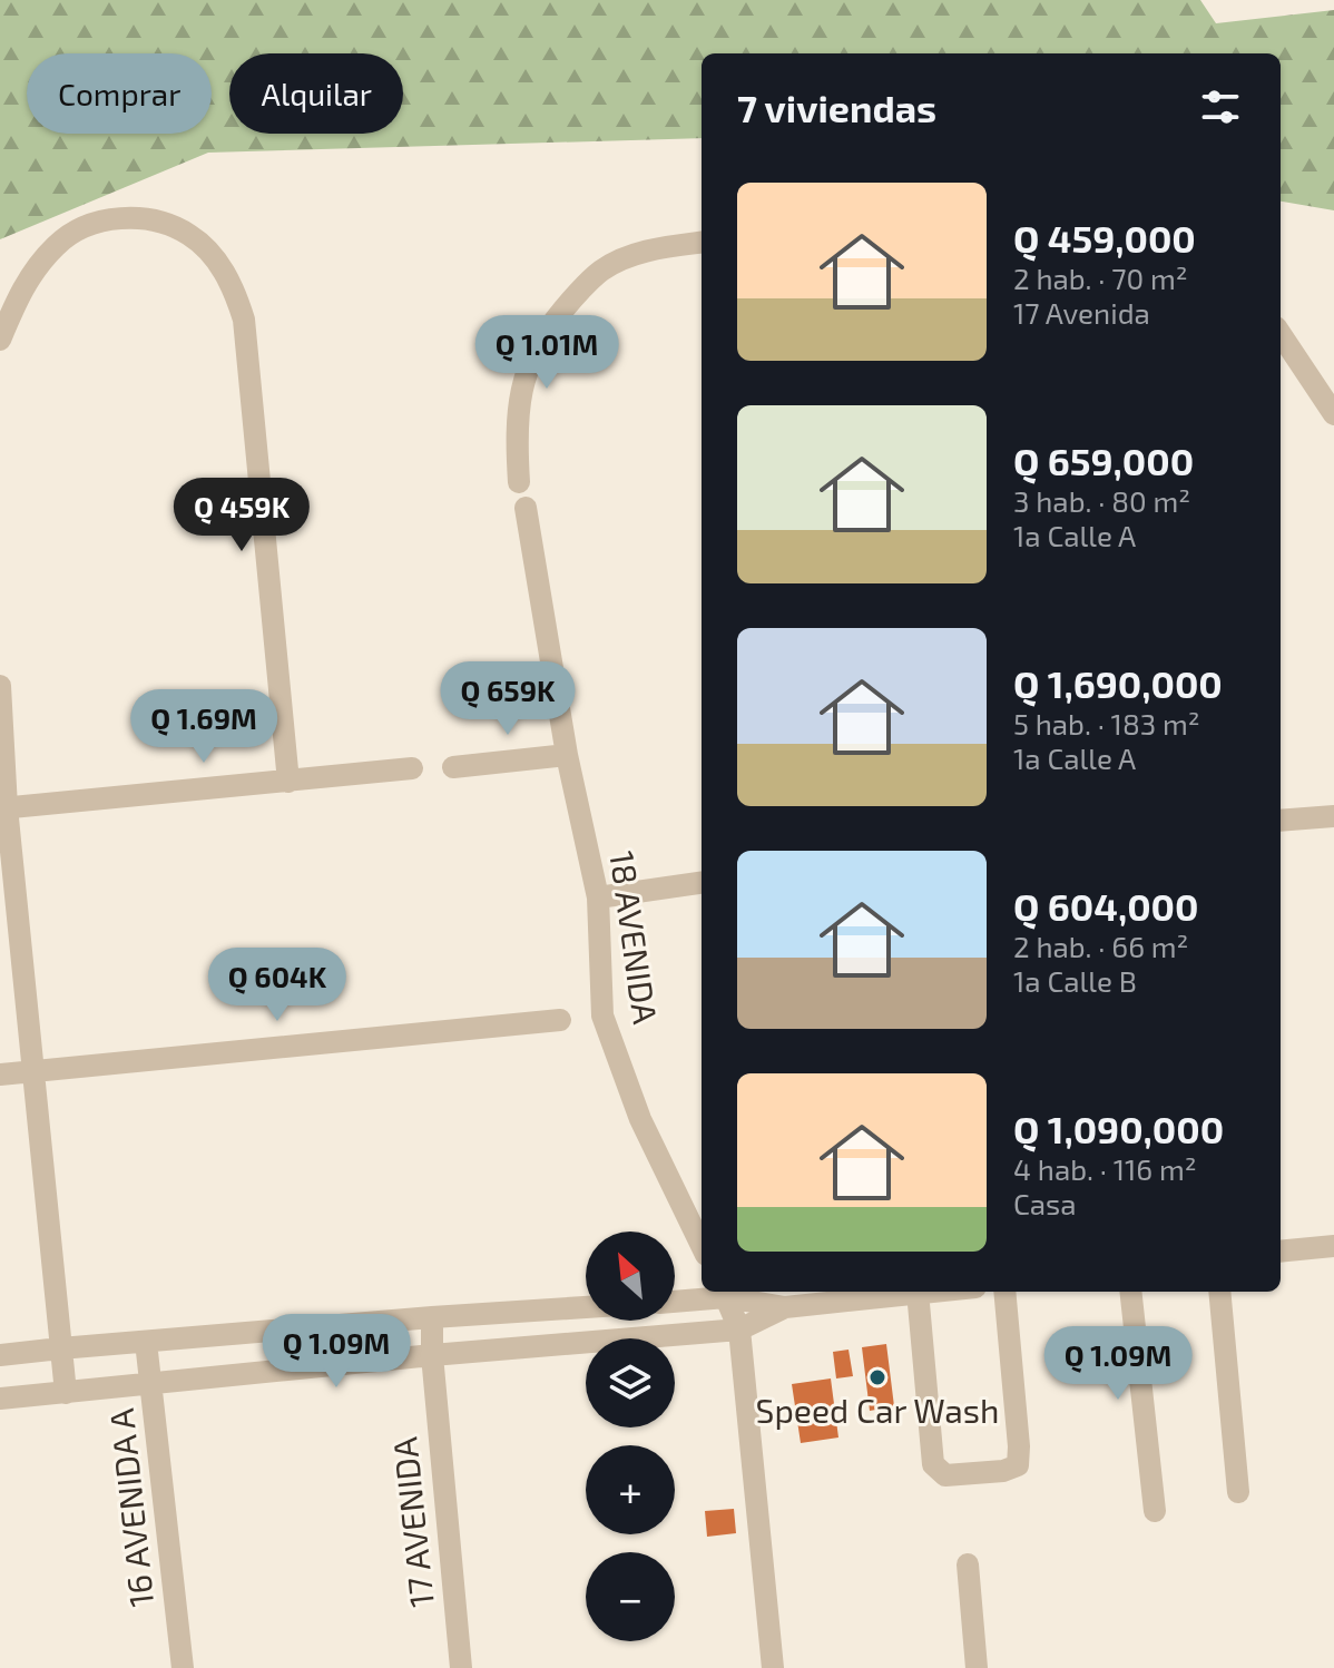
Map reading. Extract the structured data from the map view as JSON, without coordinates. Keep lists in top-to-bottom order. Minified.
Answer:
{"streets":{"street":["18 AVENIDA","16 AVENIDA A","17 AVENIDA"]},"places":["Speed Car Wash"],"north":"top left","page":{"chip":["Comprar","Alquilar"],"heading":"7 viviendas","list":[{"name":"Q 459,000","note":"2 hab. · 70 m² · 17 Avenida"},{"name":"Q 659,000","note":"3 hab. · 80 m² · 1a Calle A"},{"name":"Q 1,690,000","note":"5 hab. · 183 m² · 1a Calle A"},{"name":"Q 604,000","note":"2 hab. · 66 m² · 1a Calle B"},{"name":"Q 1,090,000","note":"4 hab. · 116 m² · Casa"}],"price":["Q 1.01M","Q 459K","Q 659K","Q 1.69M","Q 604K","Q 1.09M","Q 1.09M"],"map_buttons":["+","−"]}}
